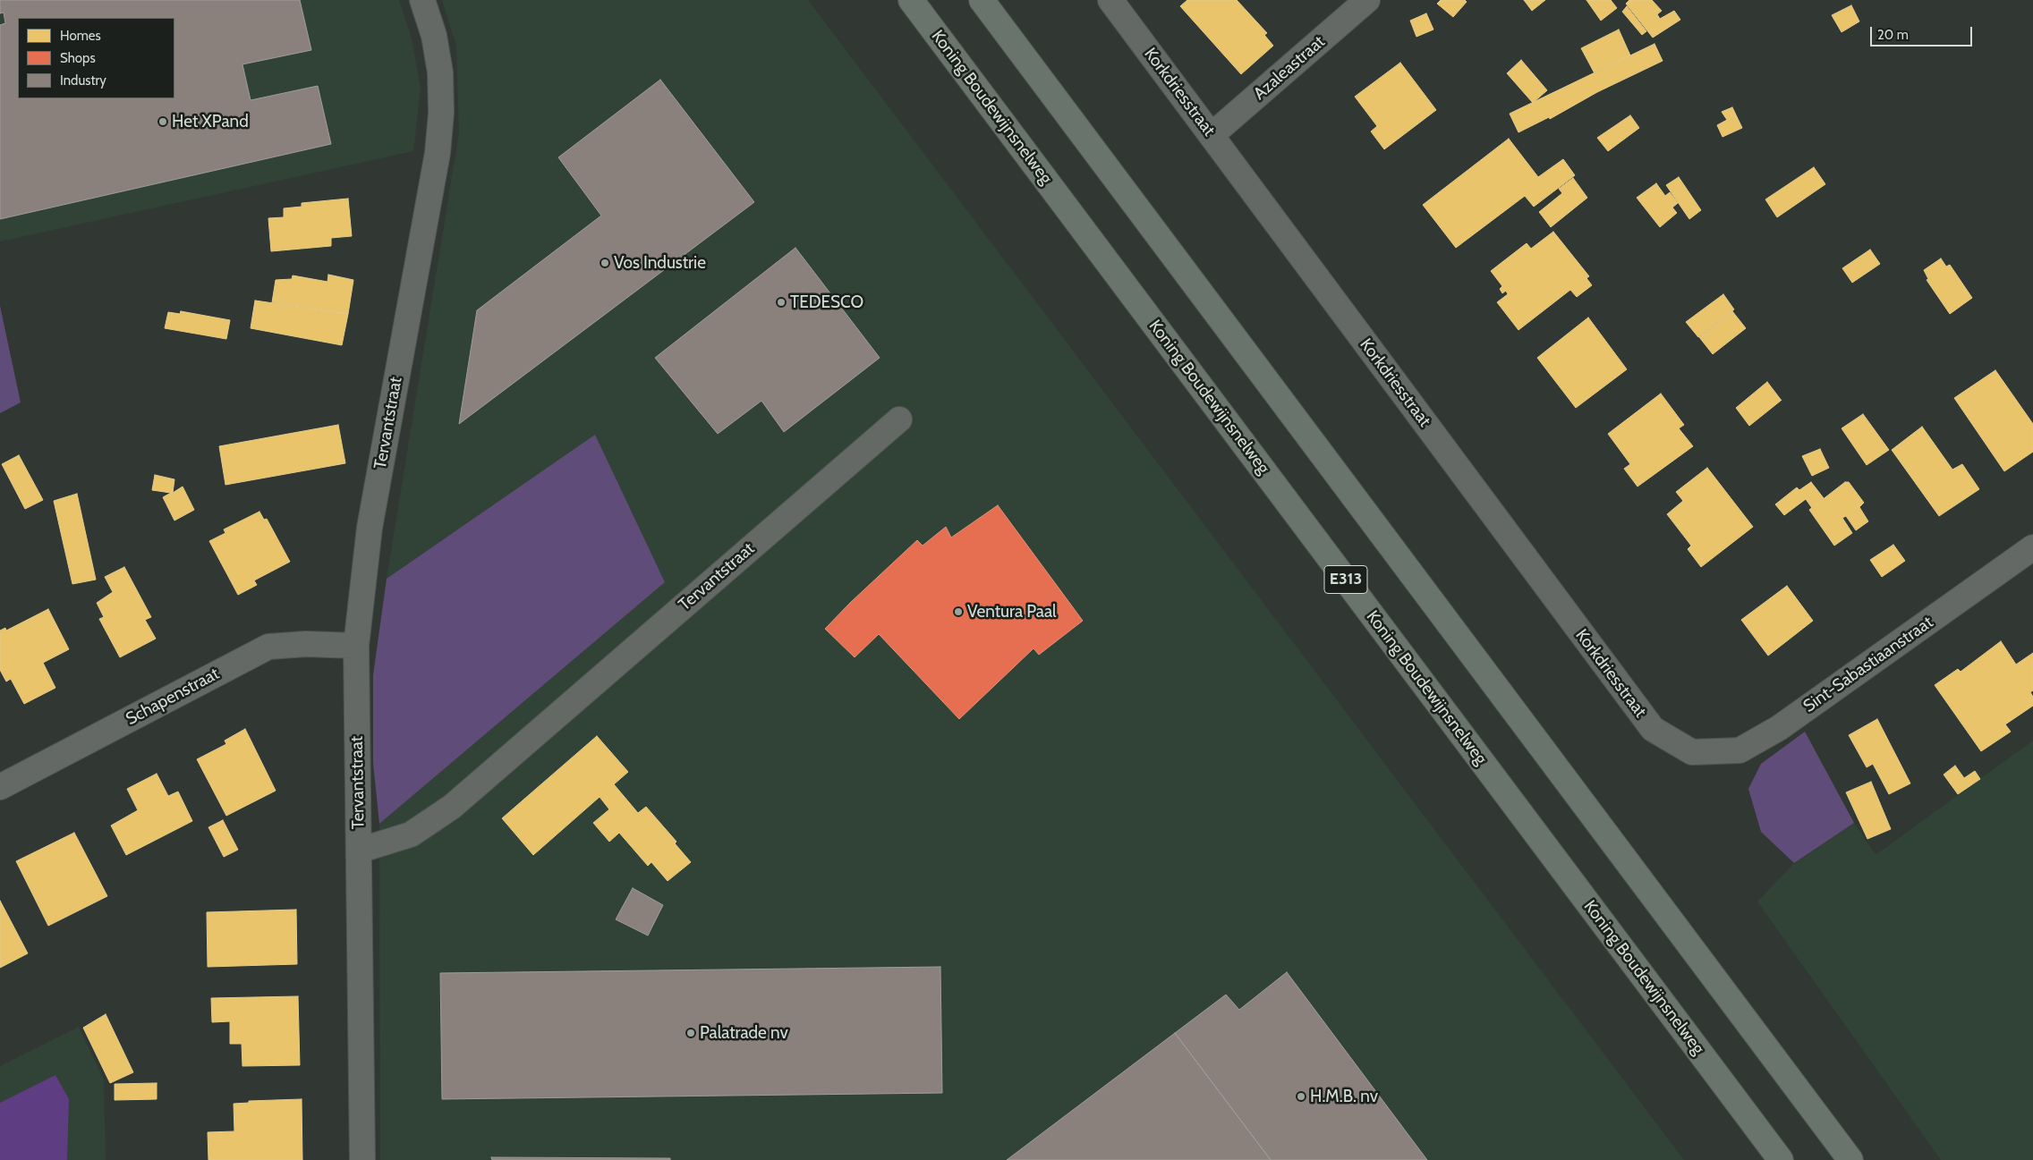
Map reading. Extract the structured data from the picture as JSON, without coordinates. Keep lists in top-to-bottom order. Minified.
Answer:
{"streets":{"highway":["Koning Boudewijnsnelweg","E313"],"street":["Azaleastraat","Korkdriesstraat","Tervantstraat","Sint-Sabastiaanstraat","Schapenstraat"]},"crossings":[["Azaleastraat","Korkdriesstraat"],["Korkdriesstraat","Sint-Sabastiaanstraat"],["Tervantstraat","Schapenstraat"]],"places":["Het XPand","Vos Industrie","TEDESCO","Ventura Paal","Palatrade nv","H.M.B. nv"],"legend":["Homes","Shops","Industry"],"scale_bar":"20 m"}
